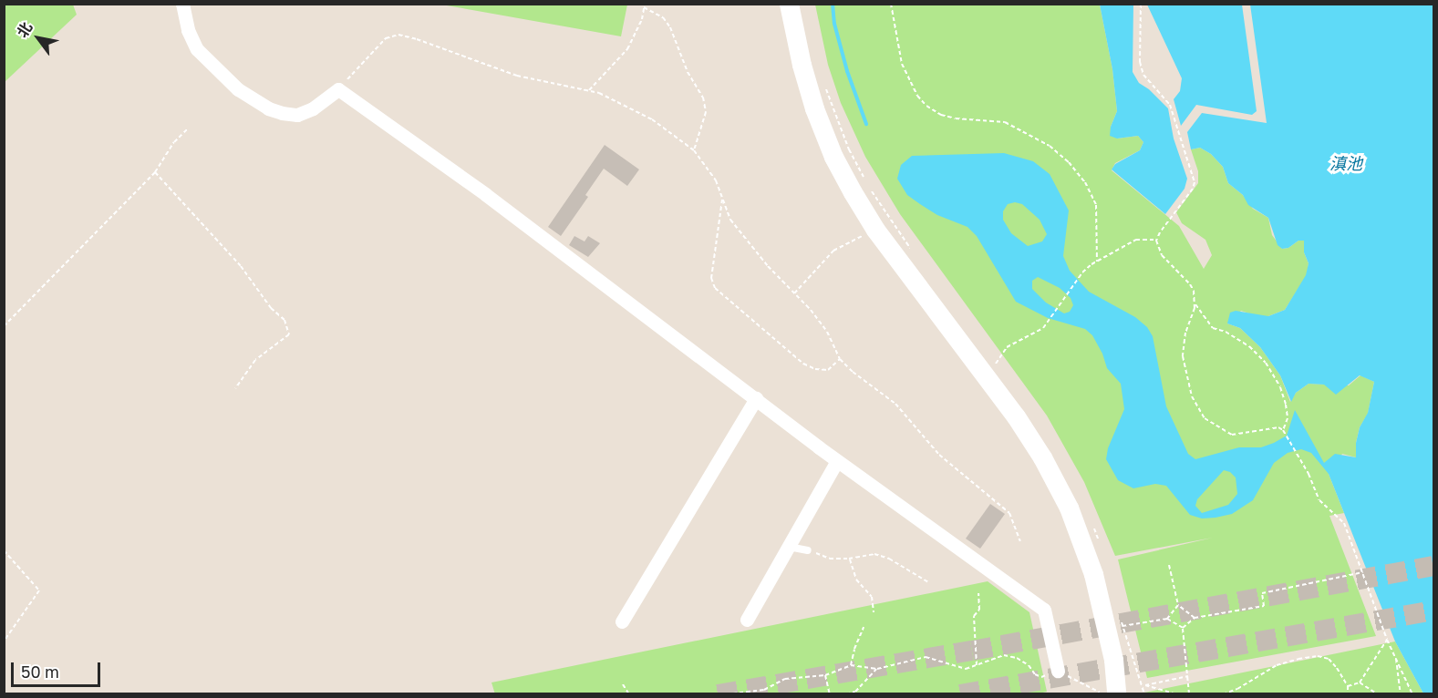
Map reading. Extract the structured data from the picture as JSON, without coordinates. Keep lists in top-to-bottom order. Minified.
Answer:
{"water":["滇池"],"scale_bar":"50 m","north":"top left"}
